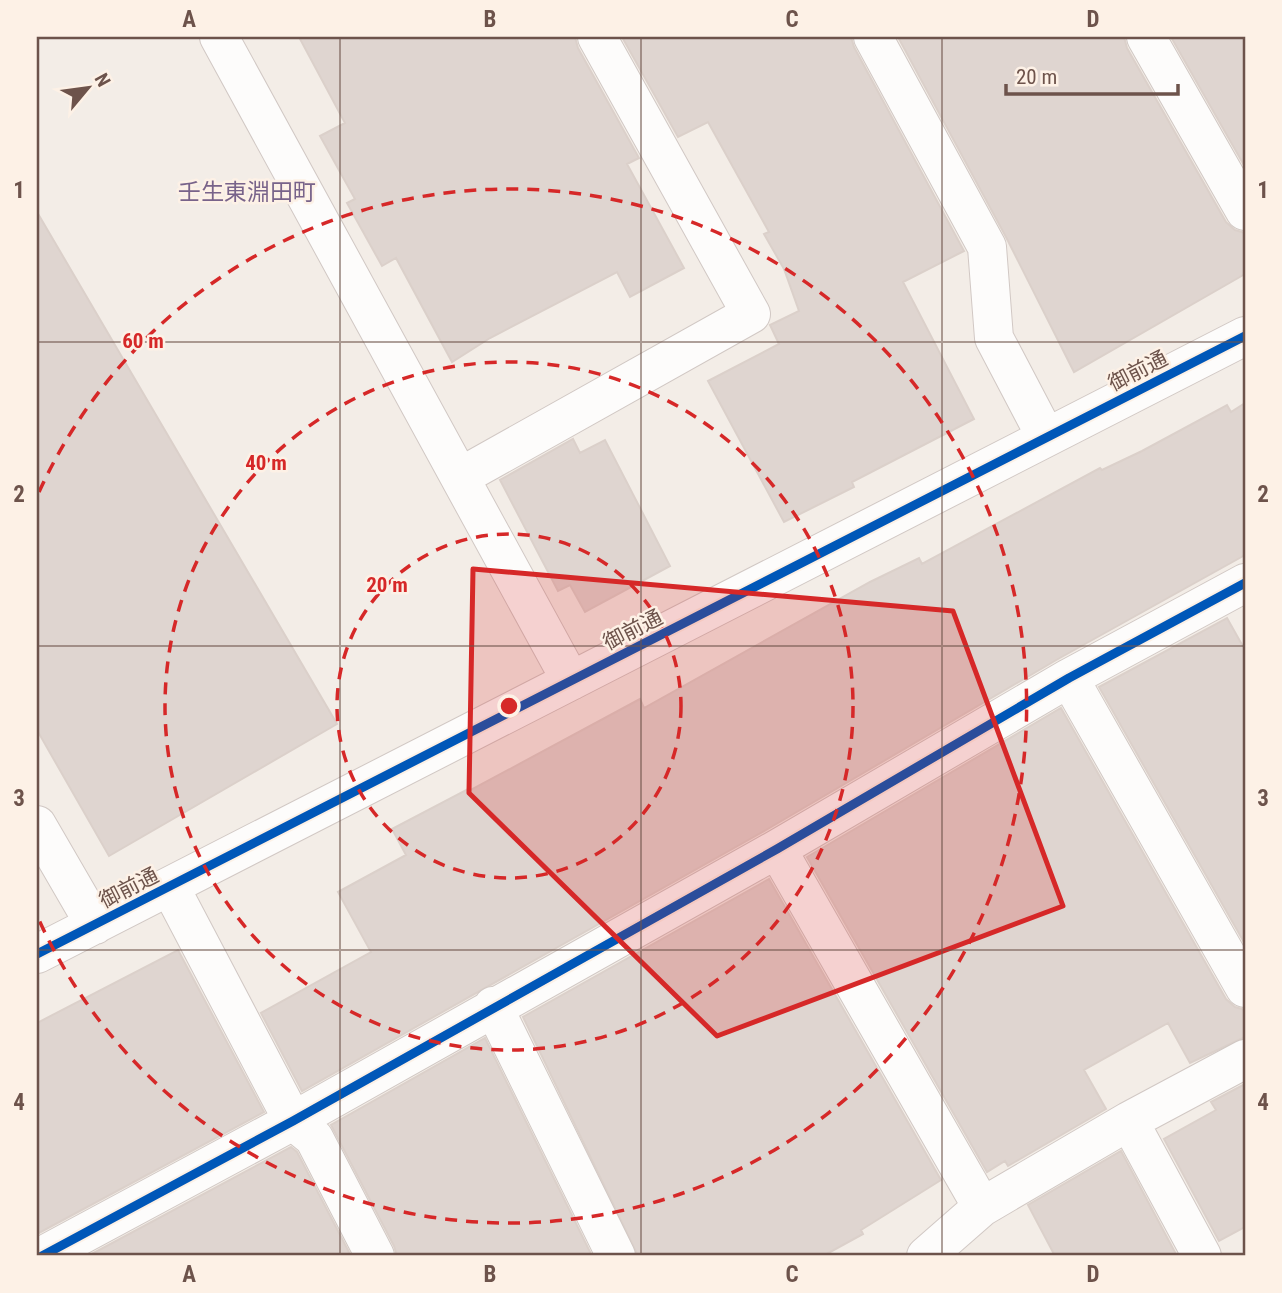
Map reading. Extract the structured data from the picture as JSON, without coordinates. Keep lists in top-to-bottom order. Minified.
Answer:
{"streets":{"street":["御前通"]},"districts":["壬生東淵田町"],"scale_bar":"20 m","north":"top right","grid":{"columns":["A","B","C","D"],"rows":["1","2","3","4"]},"rings":["60 m","40 m","20 m"]}
